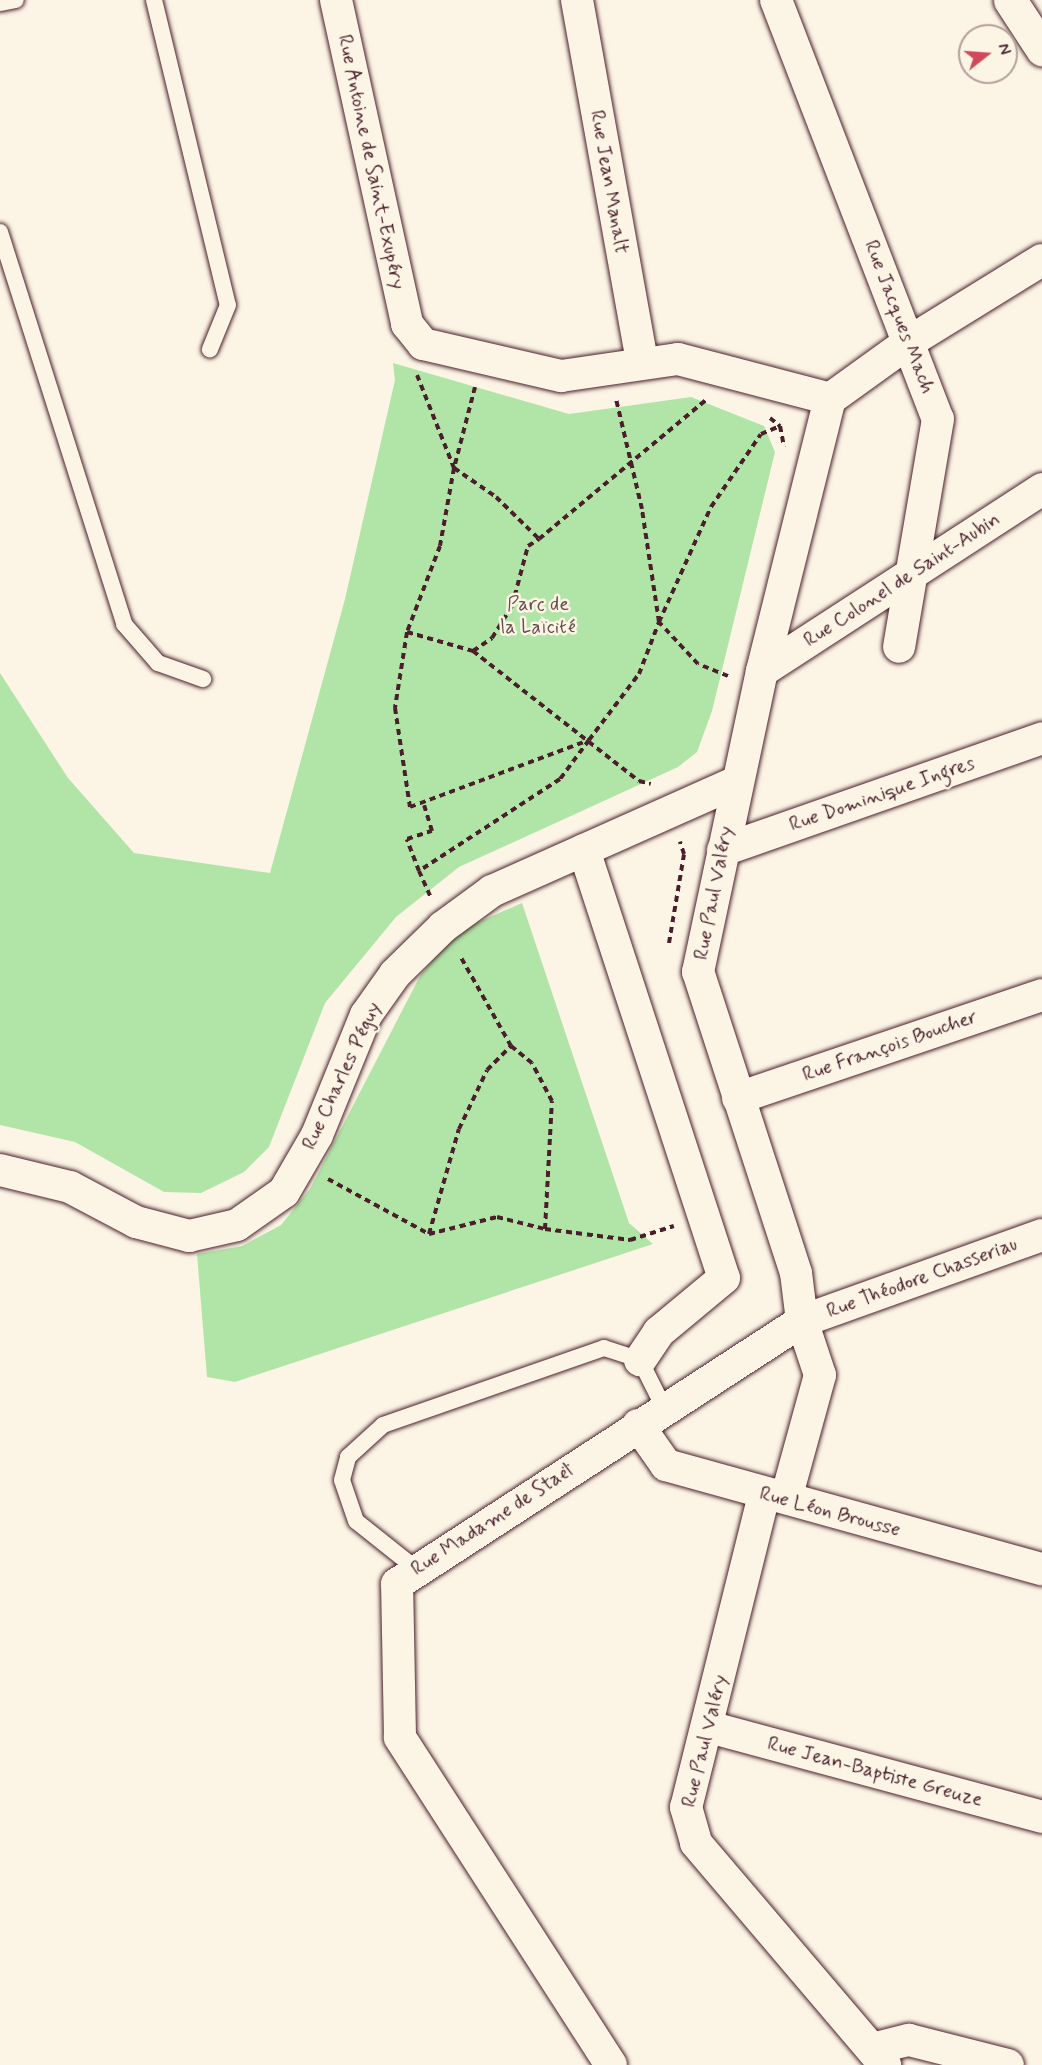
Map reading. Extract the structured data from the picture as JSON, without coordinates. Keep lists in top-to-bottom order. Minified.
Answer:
{"streets":{"street":["Rue Antoine de Saint-Exupéry","Rue Jean Manalt","Rue Jacques Mach","Rue Colonel de Saint-Aubin","Rue Dominique Ingres","Rue Paul Valéry","Rue François Boucher","Rue Charles Péguy","Rue Théodore Chasseriau","Rue Léon Brousse","Rue Madame de Staël","Rue Jean-Baptiste Greuze"]},"crossings":[["Rue Jacques Mach","Rue Colonel de Saint-Aubin"],["Rue Colonel de Saint-Aubin","Rue Paul Valéry"],["Rue Dominique Ingres","Rue Paul Valéry"],["Rue Paul Valéry","Rue François Boucher"],["Rue Paul Valéry","Rue Charles Péguy"],["Rue Paul Valéry","Rue Théodore Chasseriau"],["Rue Paul Valéry","Rue Léon Brousse"],["Rue Paul Valéry","Rue Madame de Staël"],["Rue Paul Valéry","Rue Jean-Baptiste Greuze"],["Rue Théodore Chasseriau","Rue Madame de Staël"],["Rue Léon Brousse","Rue Madame de Staël"]],"parks":["Parc de la Laïcité"],"north":"right"}
